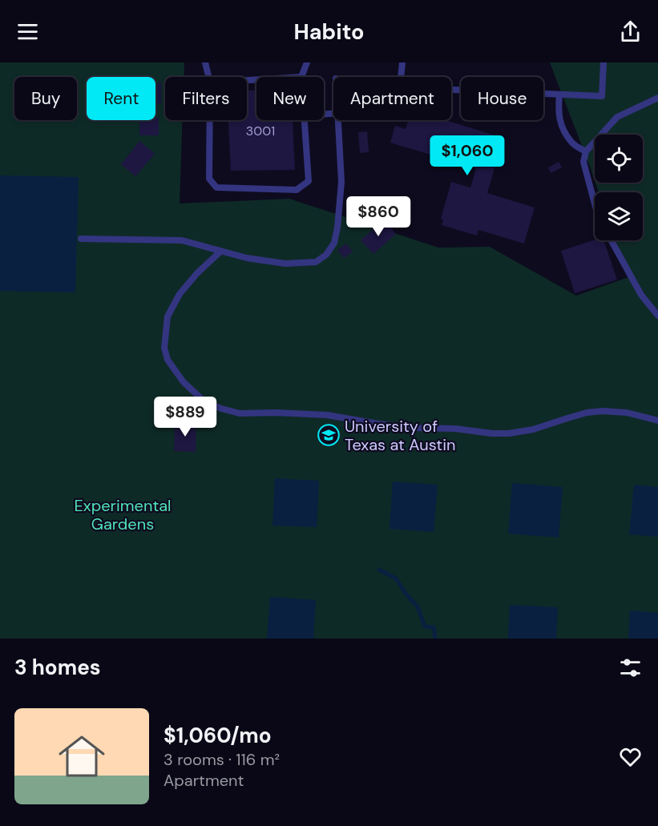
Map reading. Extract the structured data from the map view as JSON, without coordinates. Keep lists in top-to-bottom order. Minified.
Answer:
{"parks":["Experimental Gardens"],"places":{"school or university":["University of Texas at Austin"]},"house_numbers":["3001"],"page":{"header":"Habito","chip":["Buy","Rent","Filters","New","Apartment","House"],"price":["$1,060","$860","$889"],"heading":"3 homes","list":[{"name":"$1,060/mo","note":"3 rooms · 116 m² · Apartment"}]}}
